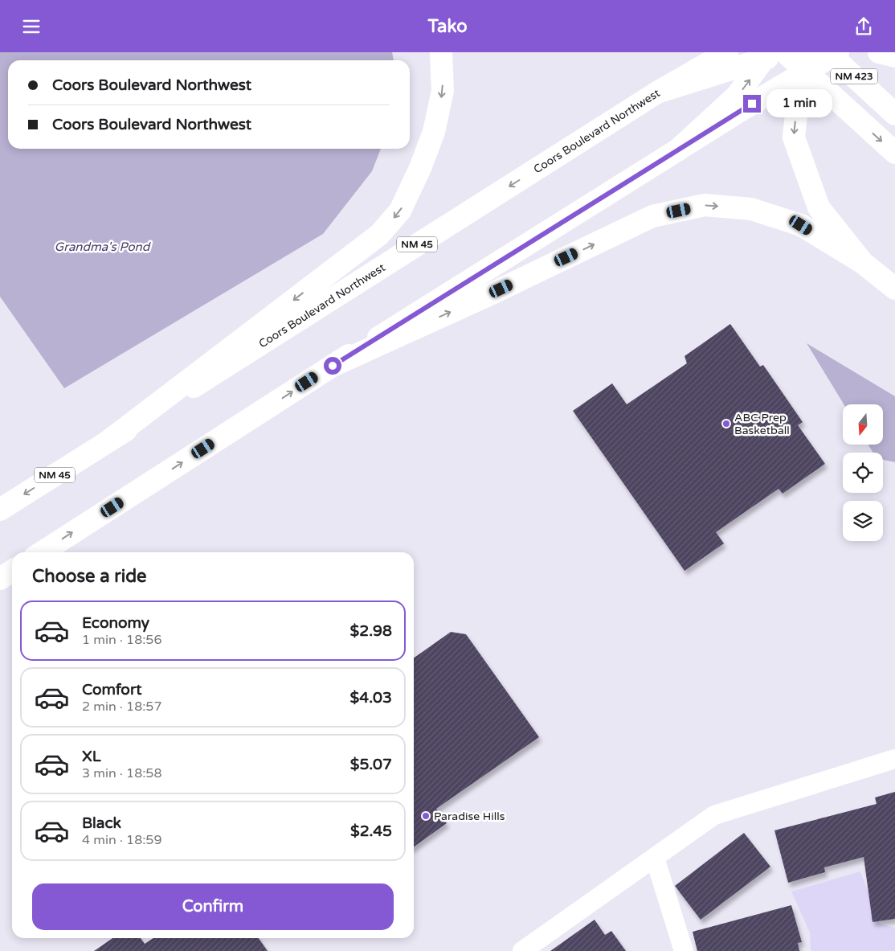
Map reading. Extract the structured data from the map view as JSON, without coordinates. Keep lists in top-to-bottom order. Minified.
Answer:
{"streets":{"main road":["NM 423","Coors Boulevard Northwest","NM 45"]},"water":["Grandma's Pond"],"places":["ABC Prep Basketball","Paradise Hills"],"north":"bottom","page":{"header":"Tako","banner":["Coors Boulevard Northwest","Coors Boulevard Northwest"],"bubble":"1 min","heading":"Choose a ride","list":[{"name":"Economy","note":"1 min · 18:56","value":"$2.98"},{"name":"Comfort","note":"2 min · 18:57","value":"$4.03"},{"name":"XL","note":"3 min · 18:58","value":"$5.07"},{"name":"Black","note":"4 min · 18:59","value":"$2.45"}],"buttons":"Confirm"}}
